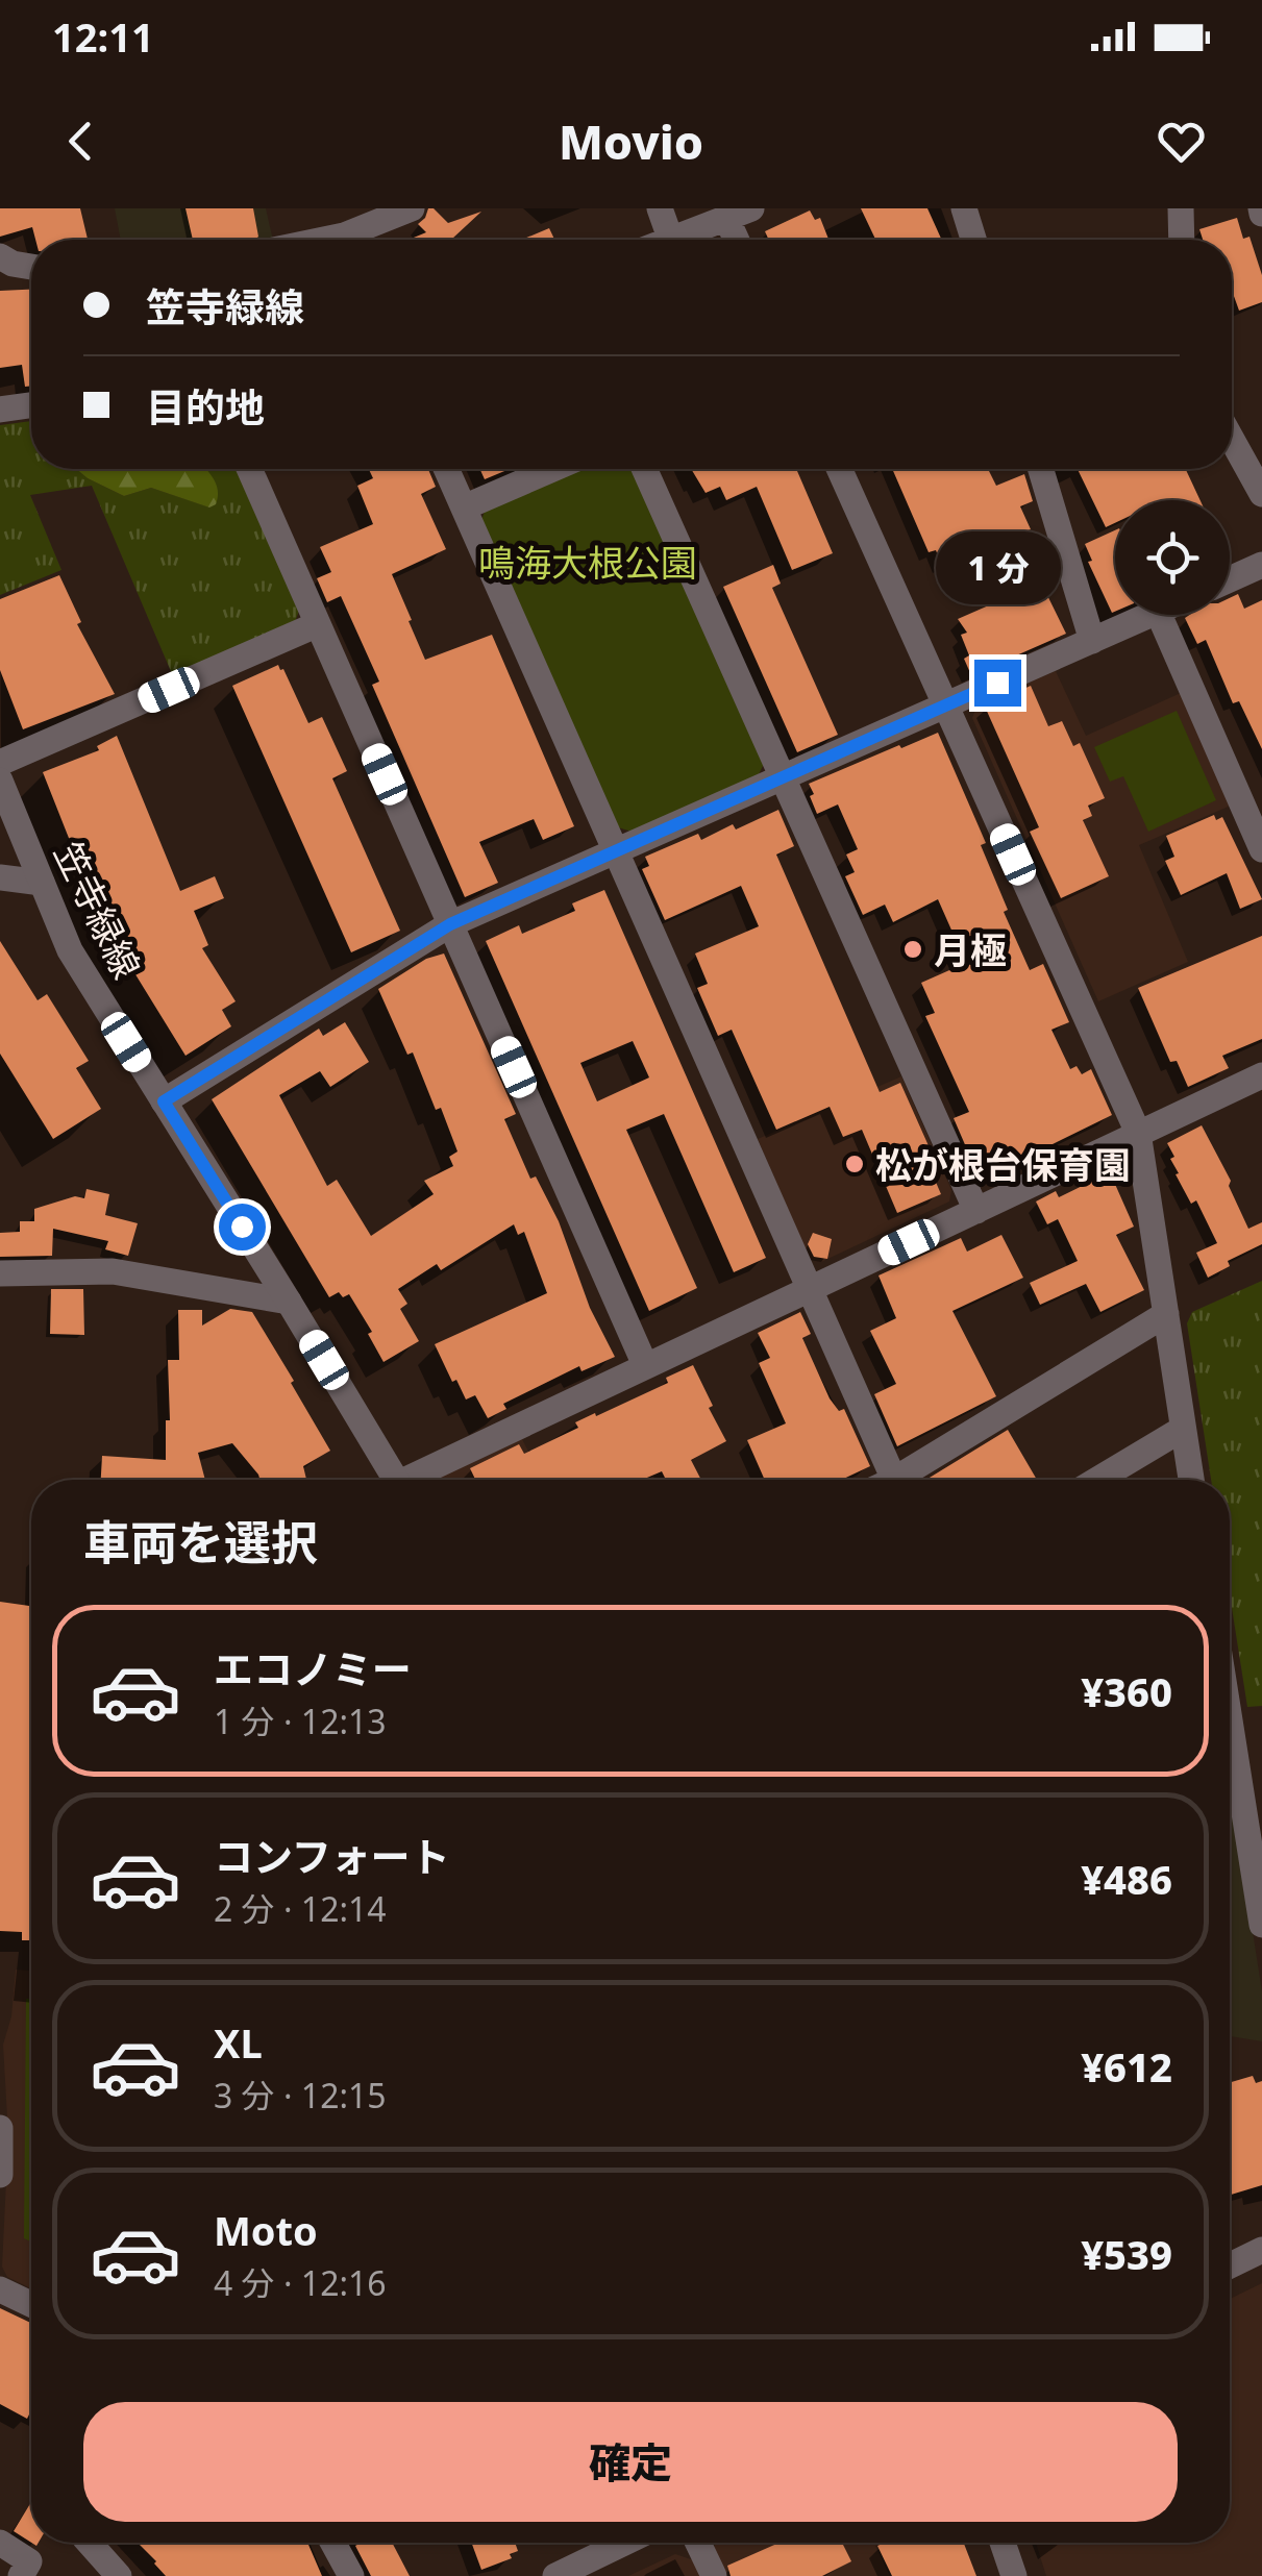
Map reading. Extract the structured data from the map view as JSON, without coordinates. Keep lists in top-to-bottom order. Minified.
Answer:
{"streets":{"street":["笠寺緑線"]},"parks":["鳴海大根公園"],"places":["月極","松が根台保育園"],"page":{"status":"12:11","header":"Movio","banner":["笠寺緑線","目的地"],"bubble":"1 分","heading":"車両を選択","list":[{"name":"エコノミー","note":"1 分 · 12:13","value":"¥360"},{"name":"コンフォート","note":"2 分 · 12:14","value":"¥486"},{"name":"XL","note":"3 分 · 12:15","value":"¥612"},{"name":"Moto","note":"4 分 · 12:16","value":"¥539"}],"buttons":"確定"}}
